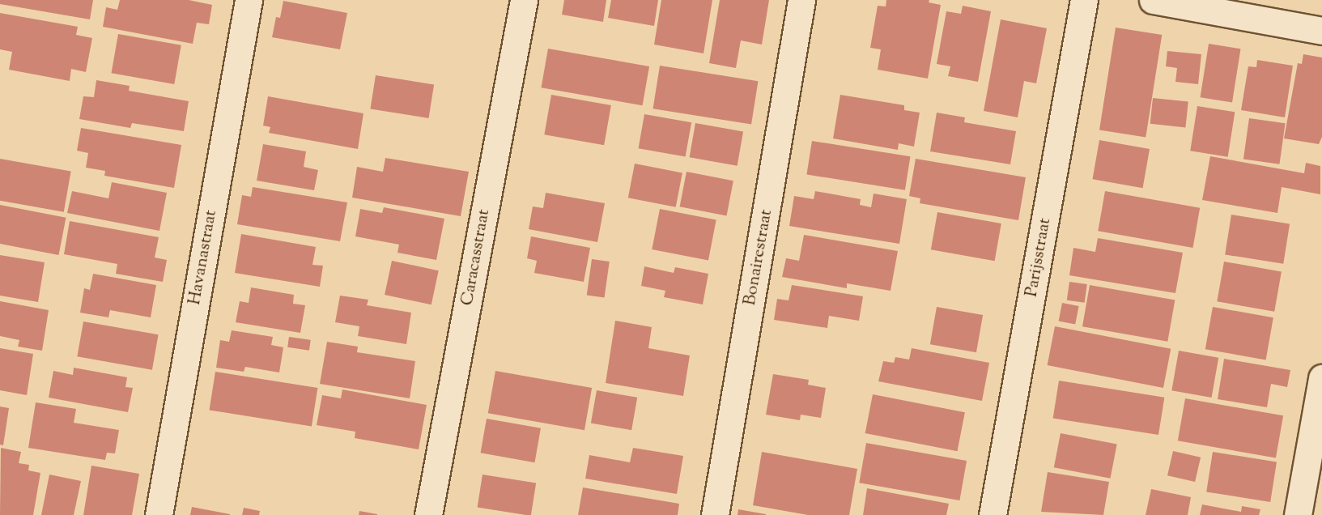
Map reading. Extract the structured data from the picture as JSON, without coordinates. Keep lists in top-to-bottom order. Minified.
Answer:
{"streets":{"street":["Havanastraat","Caracasstraat","Bonairestraat","Parijsstraat"]}}
